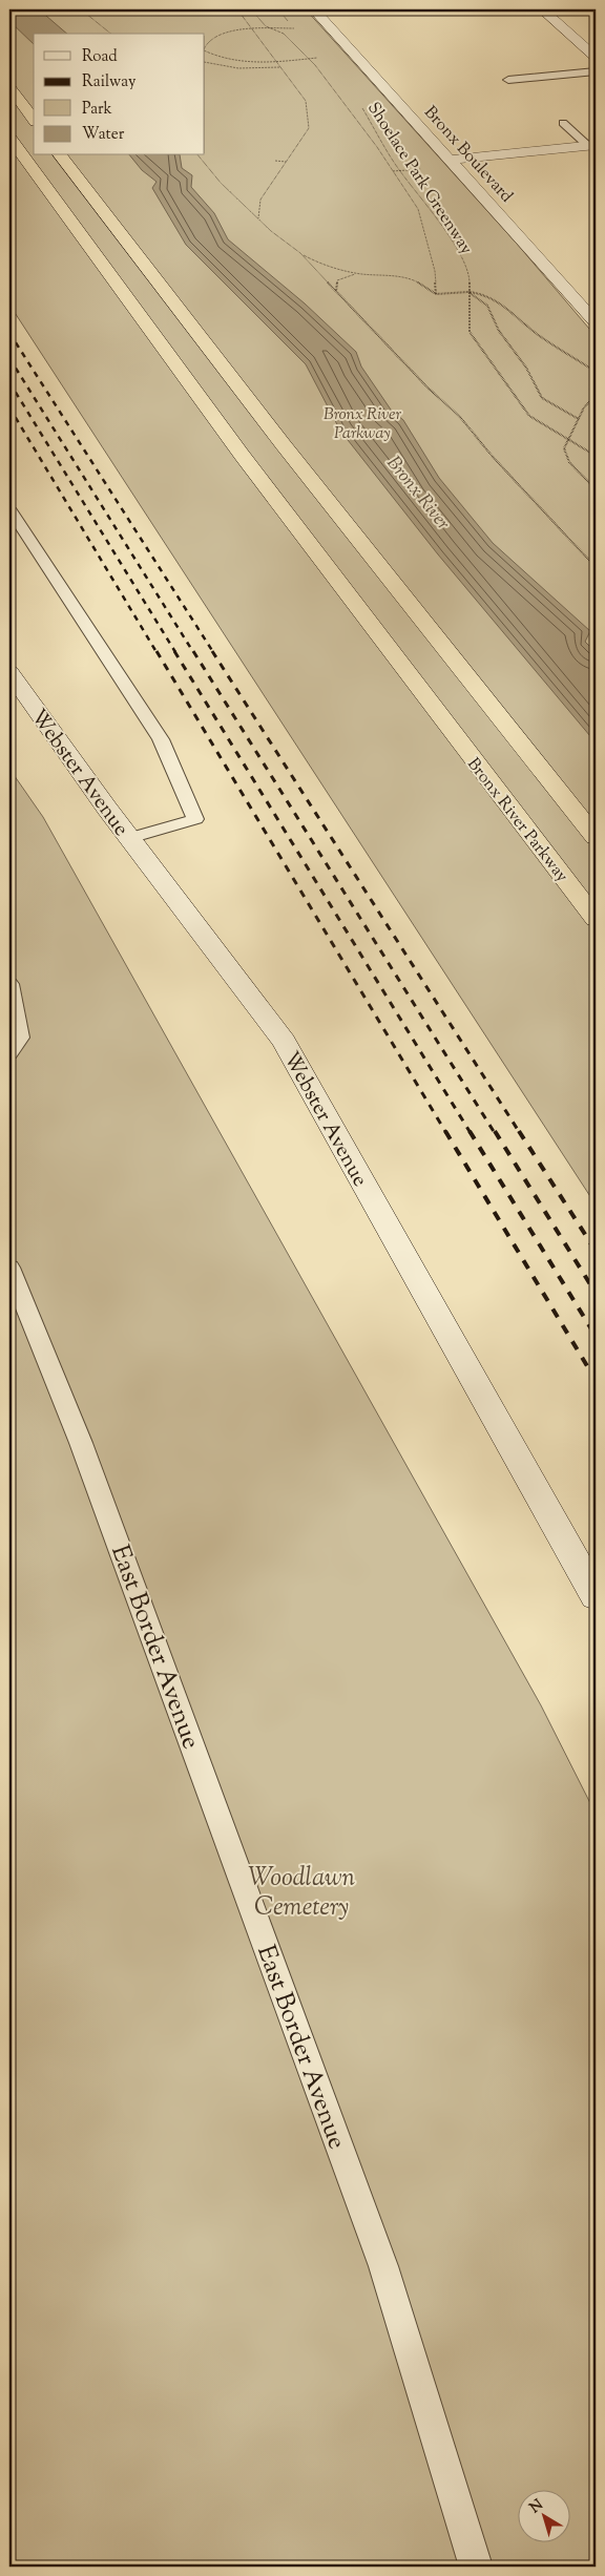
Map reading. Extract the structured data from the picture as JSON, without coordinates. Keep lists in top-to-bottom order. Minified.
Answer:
{"streets":{"highway":["Bronx River Parkway"],"street":["Bronx Boulevard","Webster Avenue"],"lane":["East Border Avenue"],"path":["Shoelace Park Greenway"]},"water":["Bronx River"],"parks":["Bronx River Parkway","Woodlawn Cemetery"],"legend":["Road","Railway","Park","Water"],"north":"top left"}
